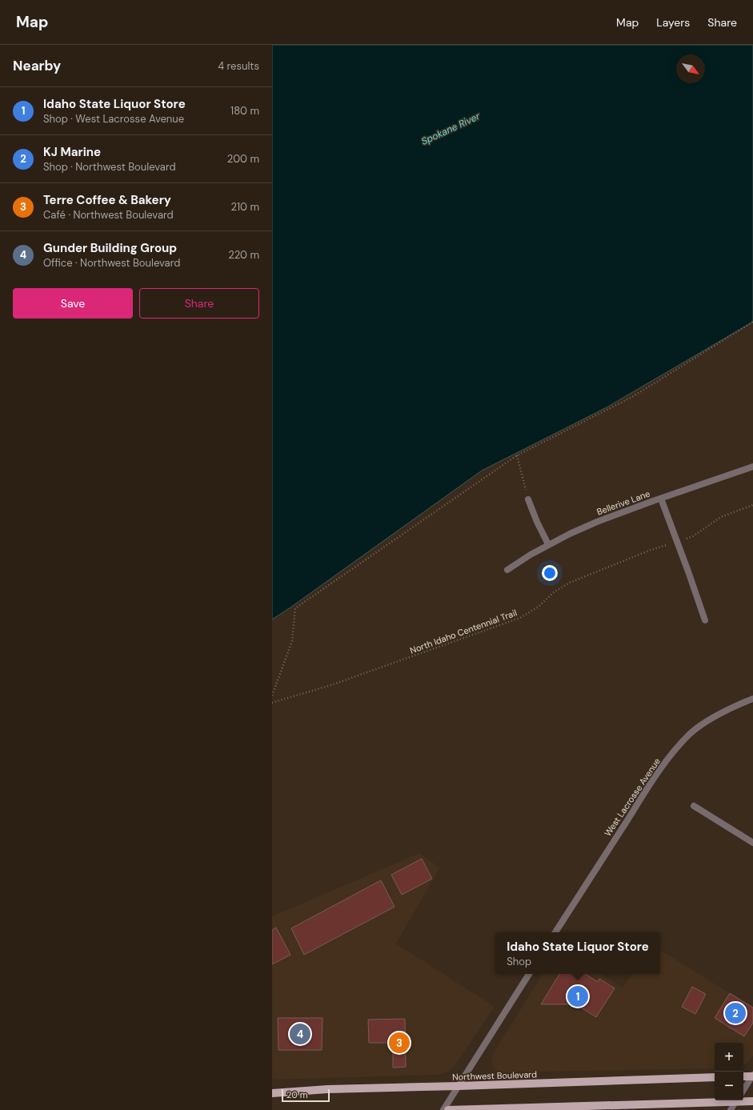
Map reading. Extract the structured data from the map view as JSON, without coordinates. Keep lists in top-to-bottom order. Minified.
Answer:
{"streets":{"main road":["Northwest Boulevard"],"street":["Bellerive Lane","West Lacrosse Avenue"],"path":["North Idaho Centennial Trail"]},"water":["Spokane River"],"scale_bar":"20 m","north":"bottom right","page":{"header":"Map","nav":["Map","Layers","Share"],"heading":["Nearby","4 results"],"list":[{"mark":"1","name":"Idaho State Liquor Store","note":"Shop · West Lacrosse Avenue","value":"180 m"},{"mark":"2","name":"KJ Marine","note":"Shop · Northwest Boulevard","value":"200 m"},{"mark":"3","name":"Terre Coffee & Bakery","note":"Café · Northwest Boulevard","value":"210 m"},{"mark":"4","name":"Gunder Building Group","note":"Office · Northwest Boulevard","value":"220 m"}],"buttons":["Save","Share"],"popup":["Idaho State Liquor Store","Shop"],"pins":["1","2","4","3"],"map_buttons":["+","−"],"scale":"20 m"}}
